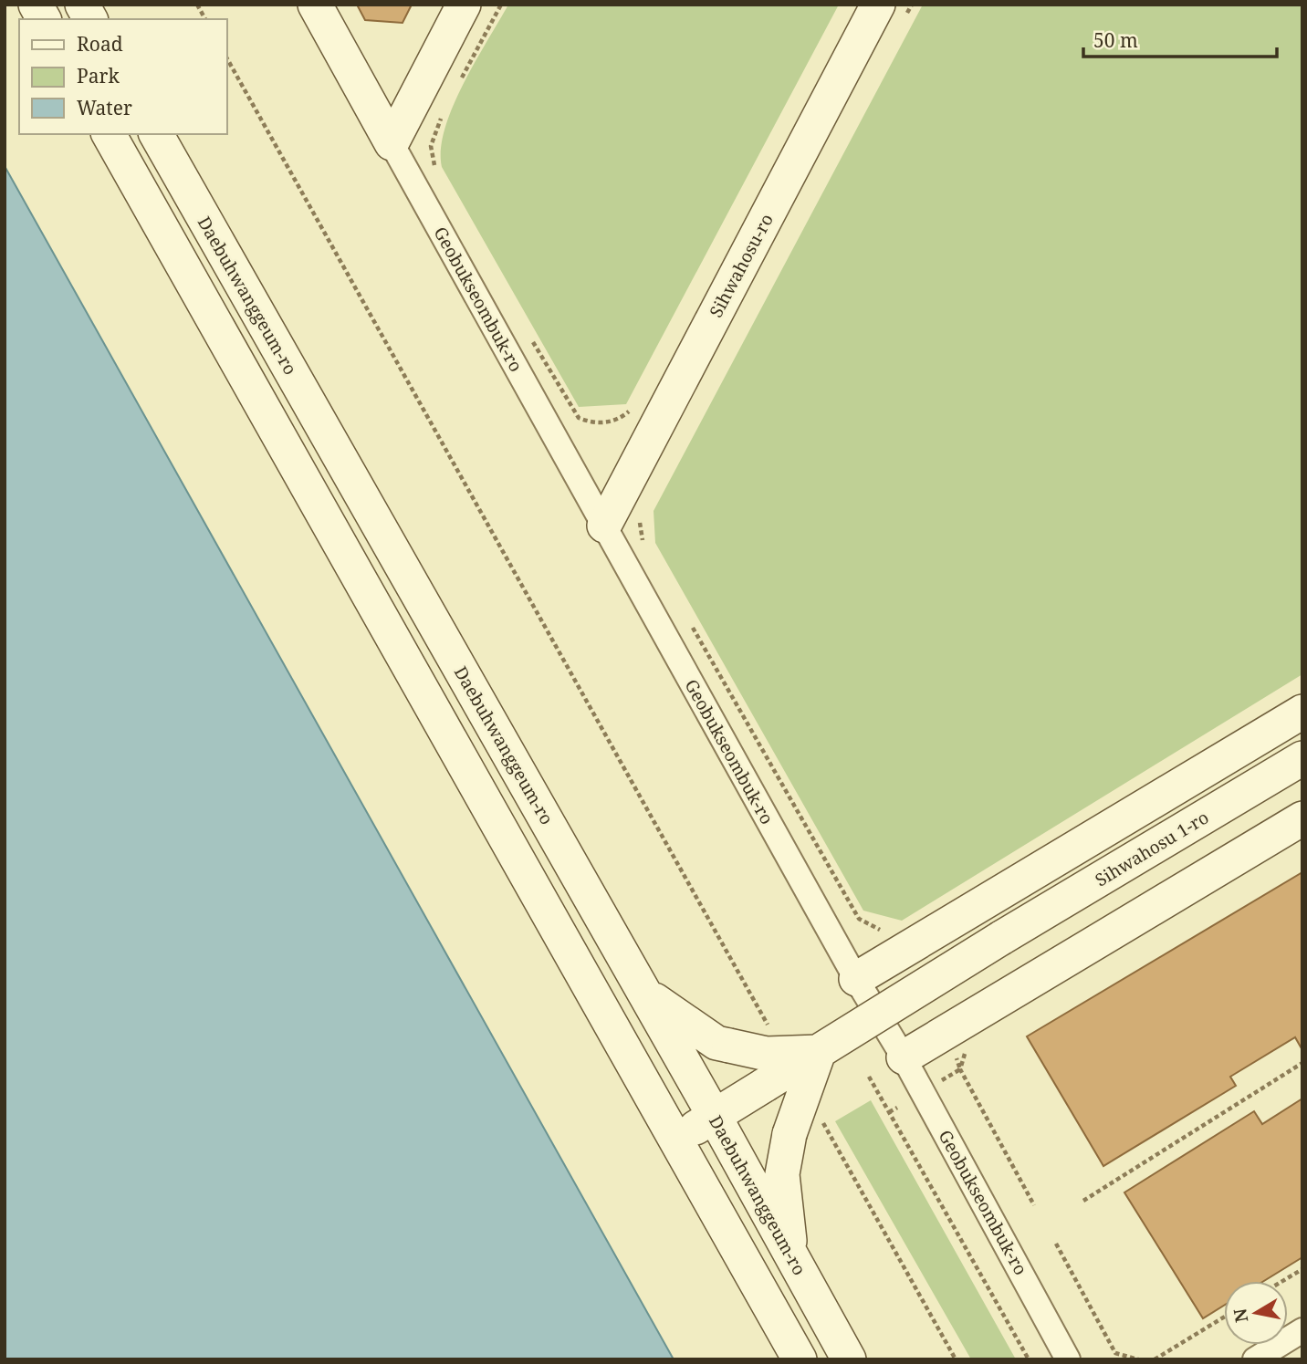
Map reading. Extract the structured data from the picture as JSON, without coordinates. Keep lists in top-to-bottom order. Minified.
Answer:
{"streets":{"main road":["Sihwahosu-ro","Daebuhwanggeum-ro","Sihwahosu 1-ro"],"street":["Geobukseombuk-ro"]},"crossings":[["Sihwahosu-ro","Geobukseombuk-ro"],["Daebuhwanggeum-ro","Sihwahosu 1-ro"]],"legend":["Road","Park","Water"],"scale_bar":"50 m","north":"left"}
